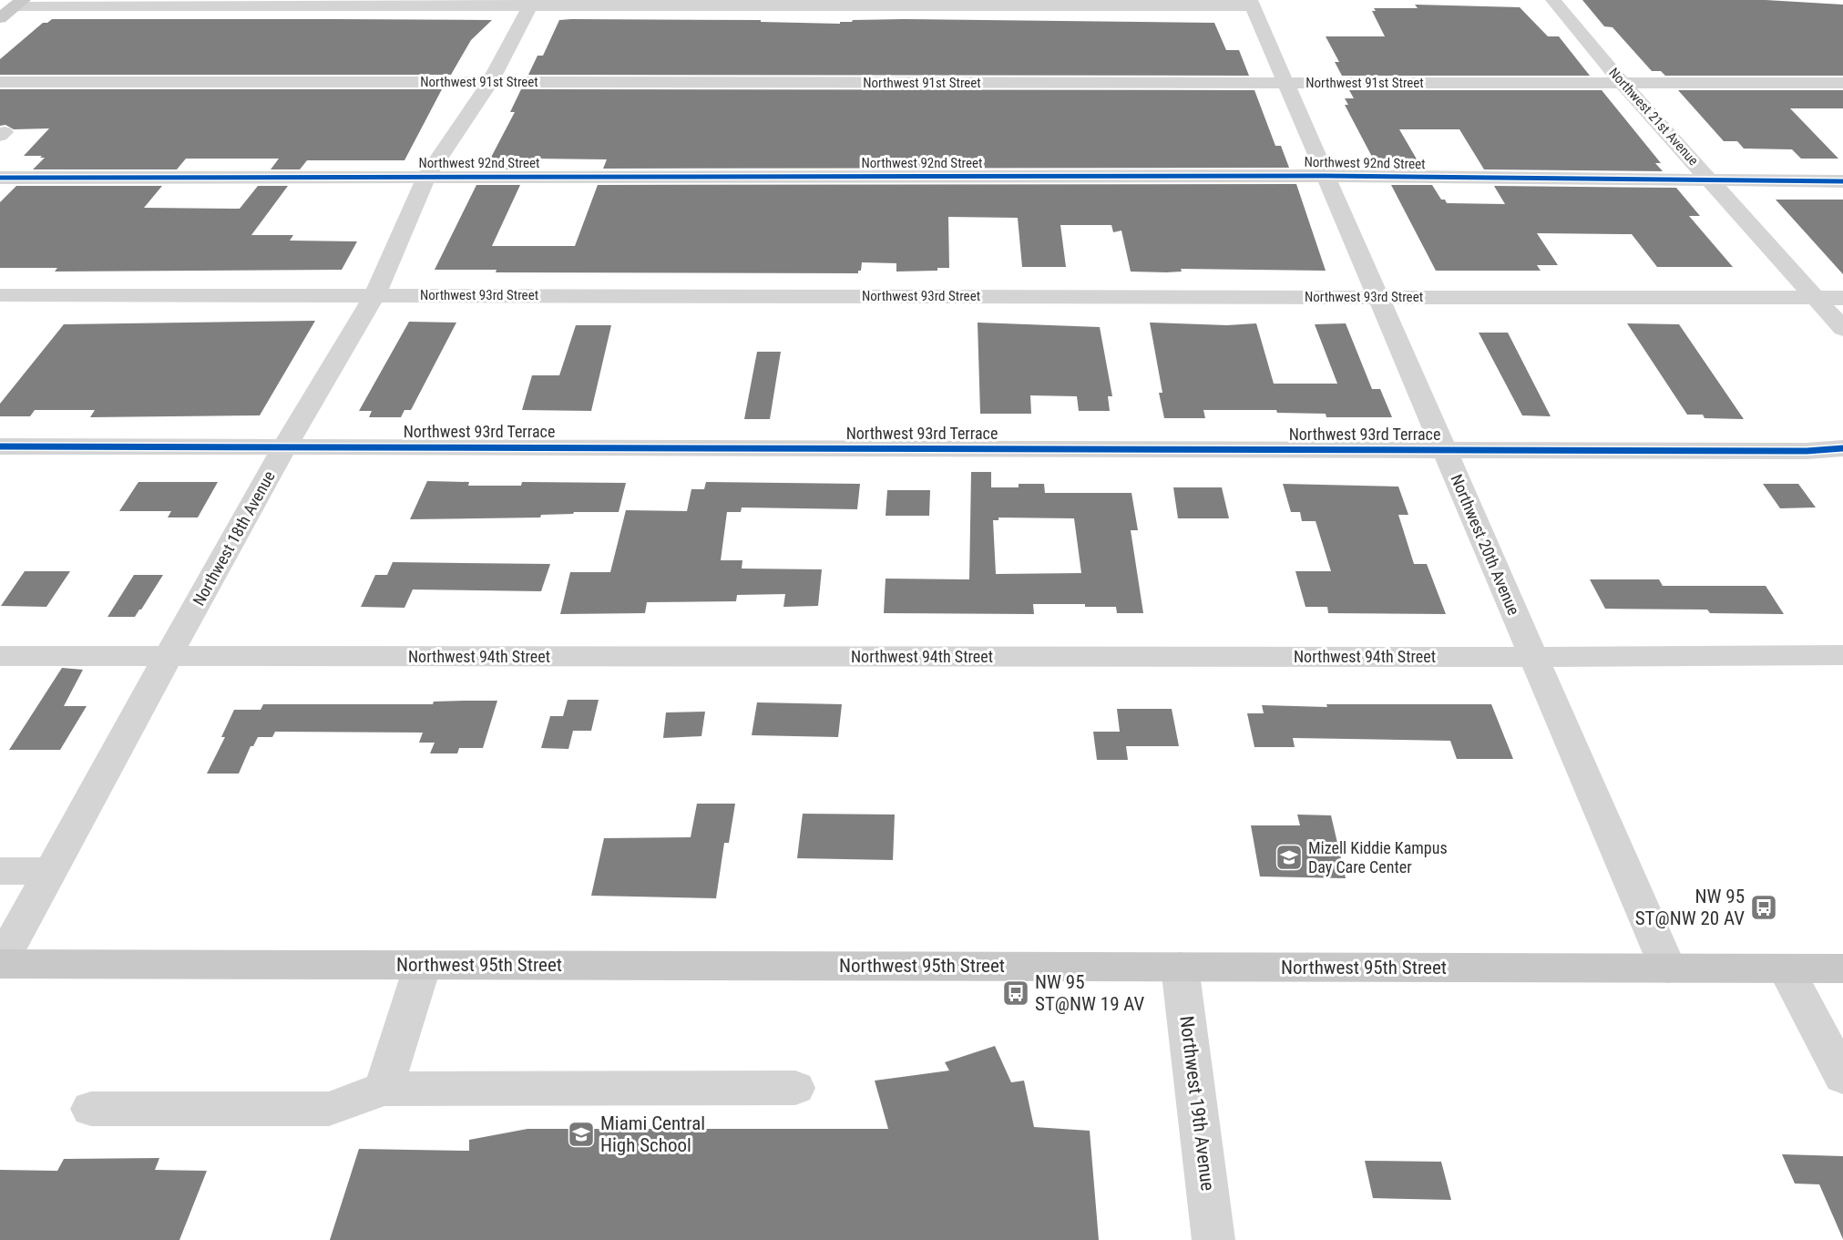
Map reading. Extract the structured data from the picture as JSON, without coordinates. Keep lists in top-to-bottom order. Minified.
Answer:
{"streets":{"main road":["Northwest 95th Street"],"street":["Northwest 91st Street","Northwest 21st Avenue","Northwest 92nd Street","Northwest 93rd Street","Northwest 93rd Terrace","Northwest 18th Avenue","Northwest 20th Avenue","Northwest 94th Street","Northwest 19th Avenue"]},"crossings":[["Northwest 91st Street","Northwest 21st Avenue"],["Northwest 91st Street","Northwest 18th Avenue"],["Northwest 91st Street","Northwest 20th Avenue"],["Northwest 21st Avenue","Northwest 92nd Street"],["Northwest 21st Avenue","Northwest 93rd Street"],["Northwest 92nd Street","Northwest 18th Avenue"],["Northwest 92nd Street","Northwest 20th Avenue"],["Northwest 93rd Street","Northwest 18th Avenue"],["Northwest 93rd Street","Northwest 20th Avenue"],["Northwest 93rd Terrace","Northwest 18th Avenue"],["Northwest 93rd Terrace","Northwest 20th Avenue"],["Northwest 18th Avenue","Northwest 94th Street"],["Northwest 18th Avenue","Northwest 95th Street"],["Northwest 20th Avenue","Northwest 94th Street"],["Northwest 20th Avenue","Northwest 95th Street"],["Northwest 95th Street","Northwest 19th Avenue"]],"places":{"school or university":["Mizell Kiddie Kampus Day Care Center","Miami Central High School"],"bus stop":["NW 95 ST@NW 20 AV","NW 95 ST@NW 19 AV"]}}
